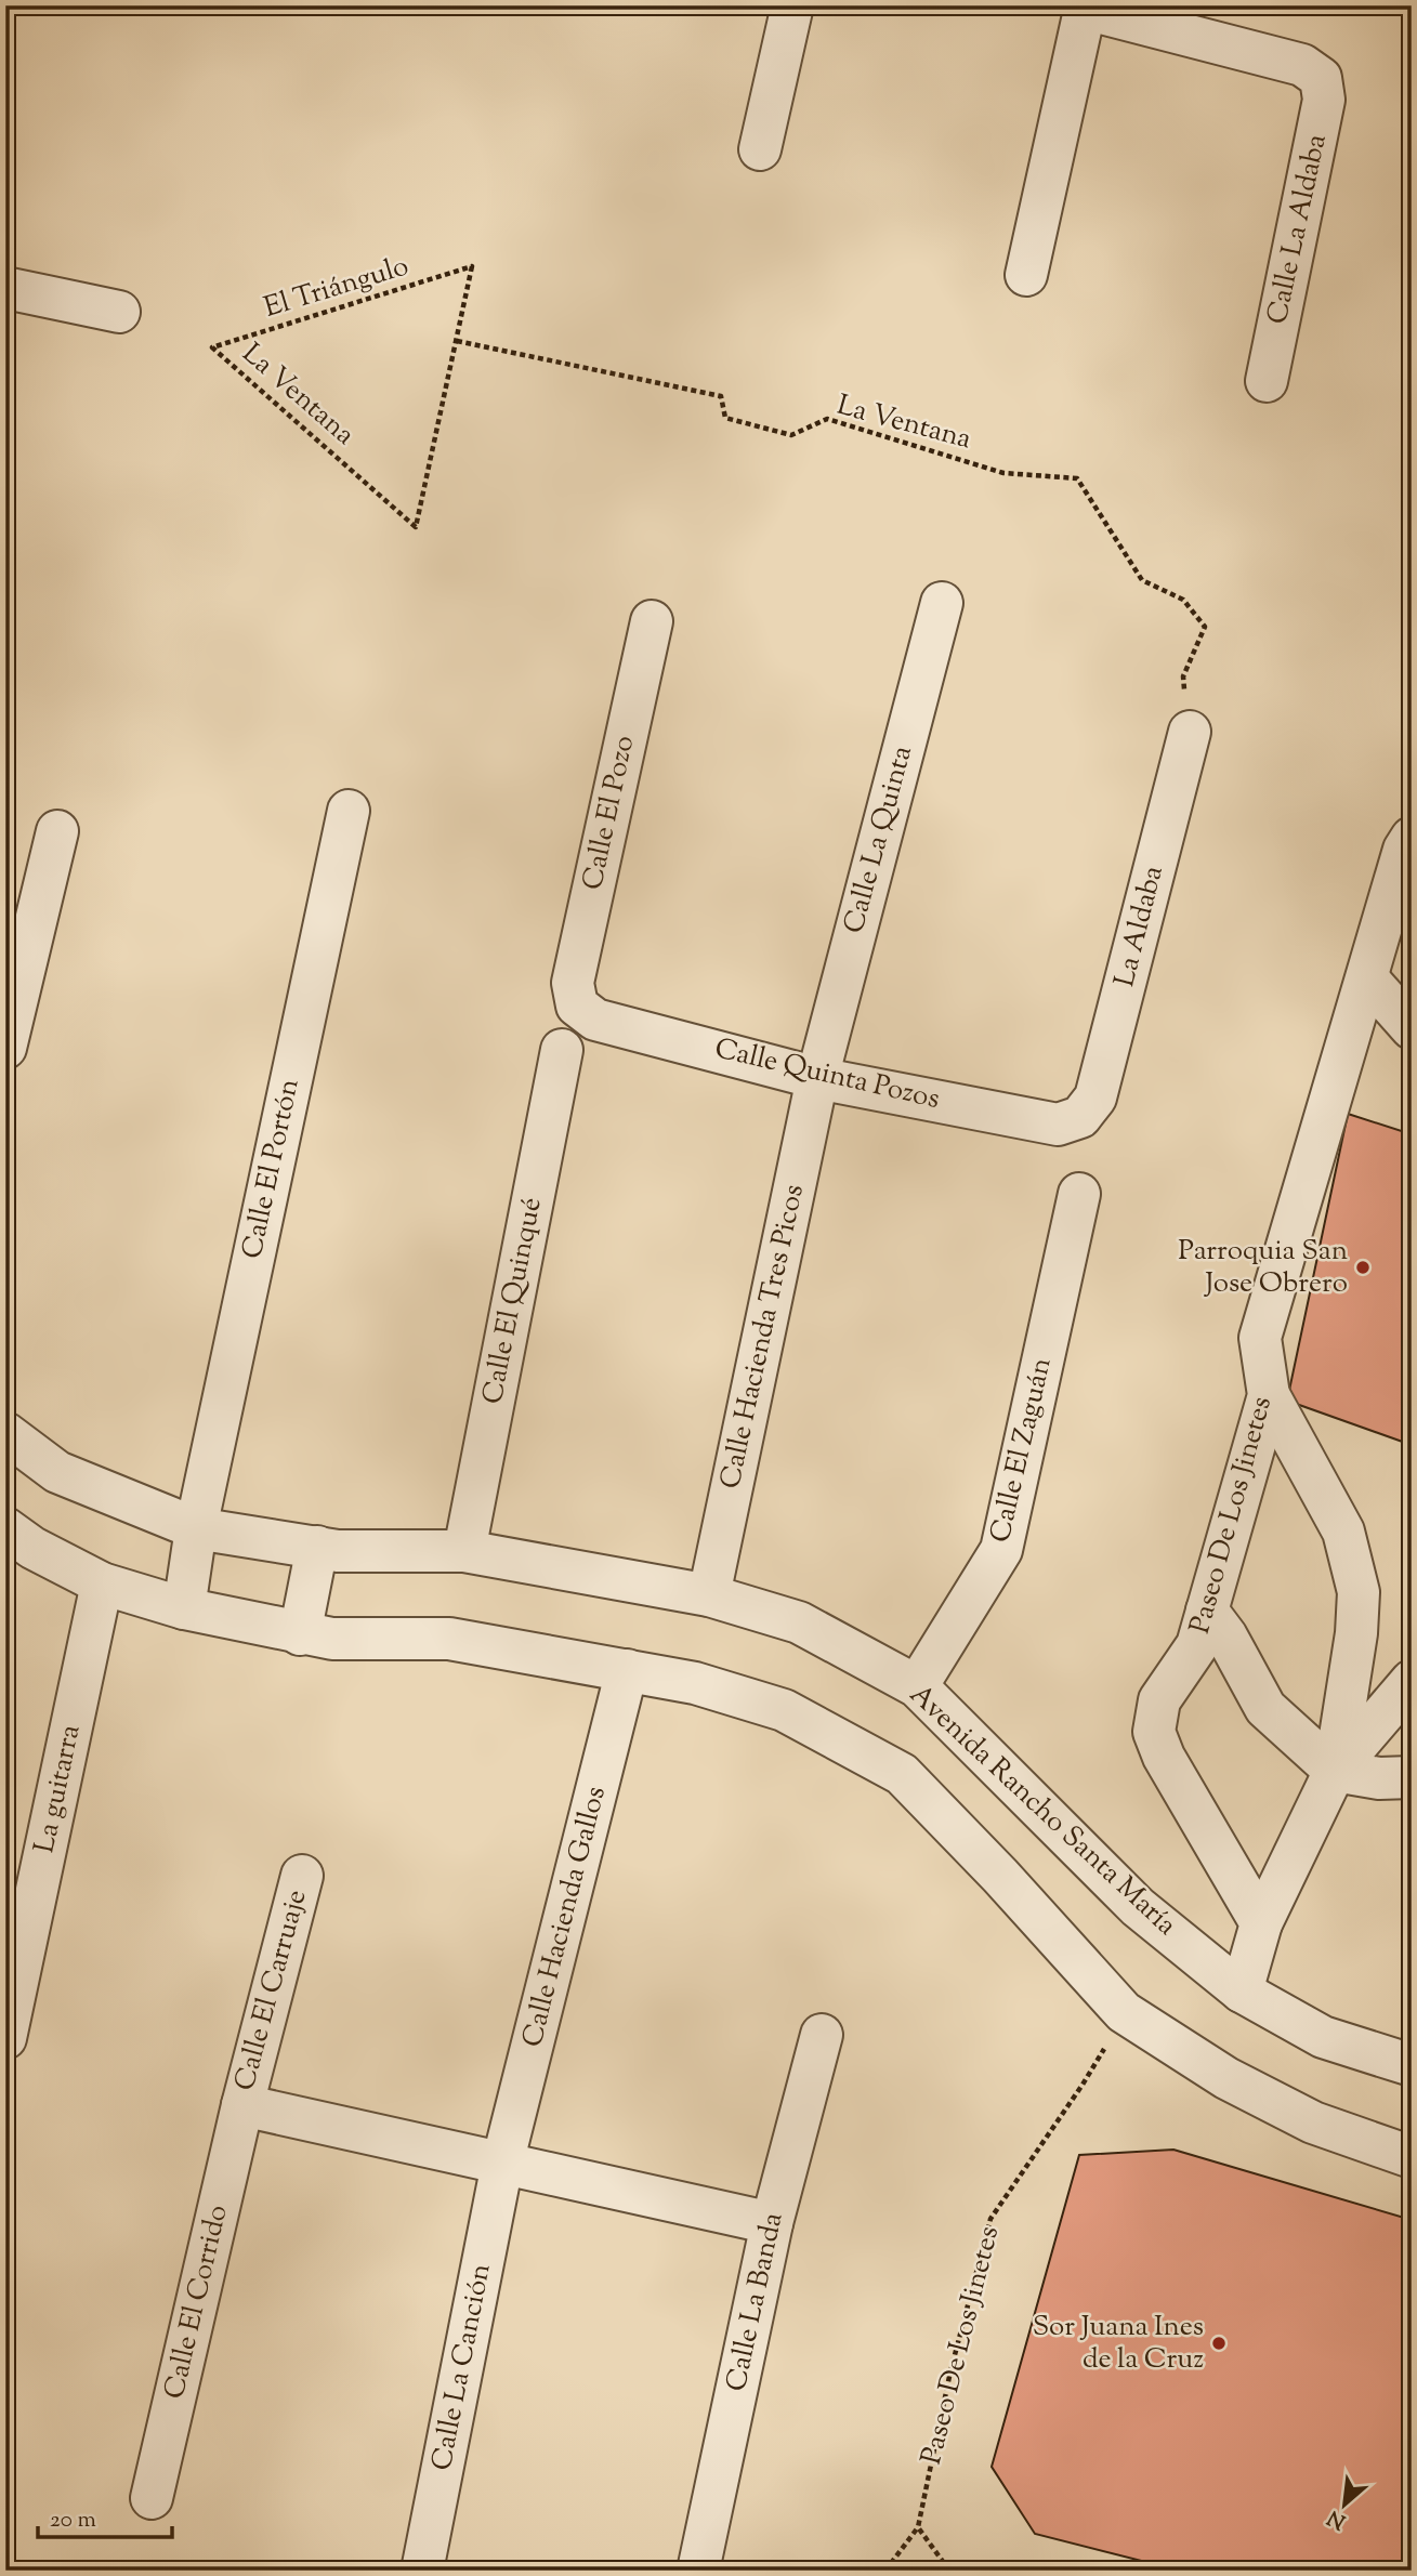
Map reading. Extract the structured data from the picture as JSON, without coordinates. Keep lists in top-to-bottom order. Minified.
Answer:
{"streets":{"street":["Calle La Aldaba","Calle El Pozo","Calle La Quinta","La Aldaba","Calle Quinta Pozos","Calle El Portón","Calle El Quinqué","Calle Hacienda Tres Picos","Calle El Zaguán","Paseo De Los Jinetes","La guitarra","Avenida Rancho Santa María","Calle Hacienda Gallos","Calle El Carruaje","Calle El Corrido","Calle La Banda","Calle La Canción"],"path":["El Triángulo","La Ventana"]},"crossings":[["El Triángulo","La Ventana"],["La Ventana","La Aldaba"],["Calle El Pozo","Calle Quinta Pozos"],["Calle La Quinta","Calle Quinta Pozos"],["Calle La Quinta","Calle Hacienda Tres Picos"],["La Aldaba","Calle Quinta Pozos"],["Calle Quinta Pozos","Calle Hacienda Tres Picos"],["Calle El Portón","Avenida Rancho Santa María"],["Calle El Quinqué","Avenida Rancho Santa María"],["Calle Hacienda Tres Picos","Avenida Rancho Santa María"],["Calle El Zaguán","Avenida Rancho Santa María"],["Calle Hacienda Gallos","Calle La Canción"],["Calle El Carruaje","Calle El Corrido"]],"places":["Parroquia San Jose Obrero","Sor Juana Ines de la Cruz"],"scale_bar":"20 m","north":"bottom left"}
